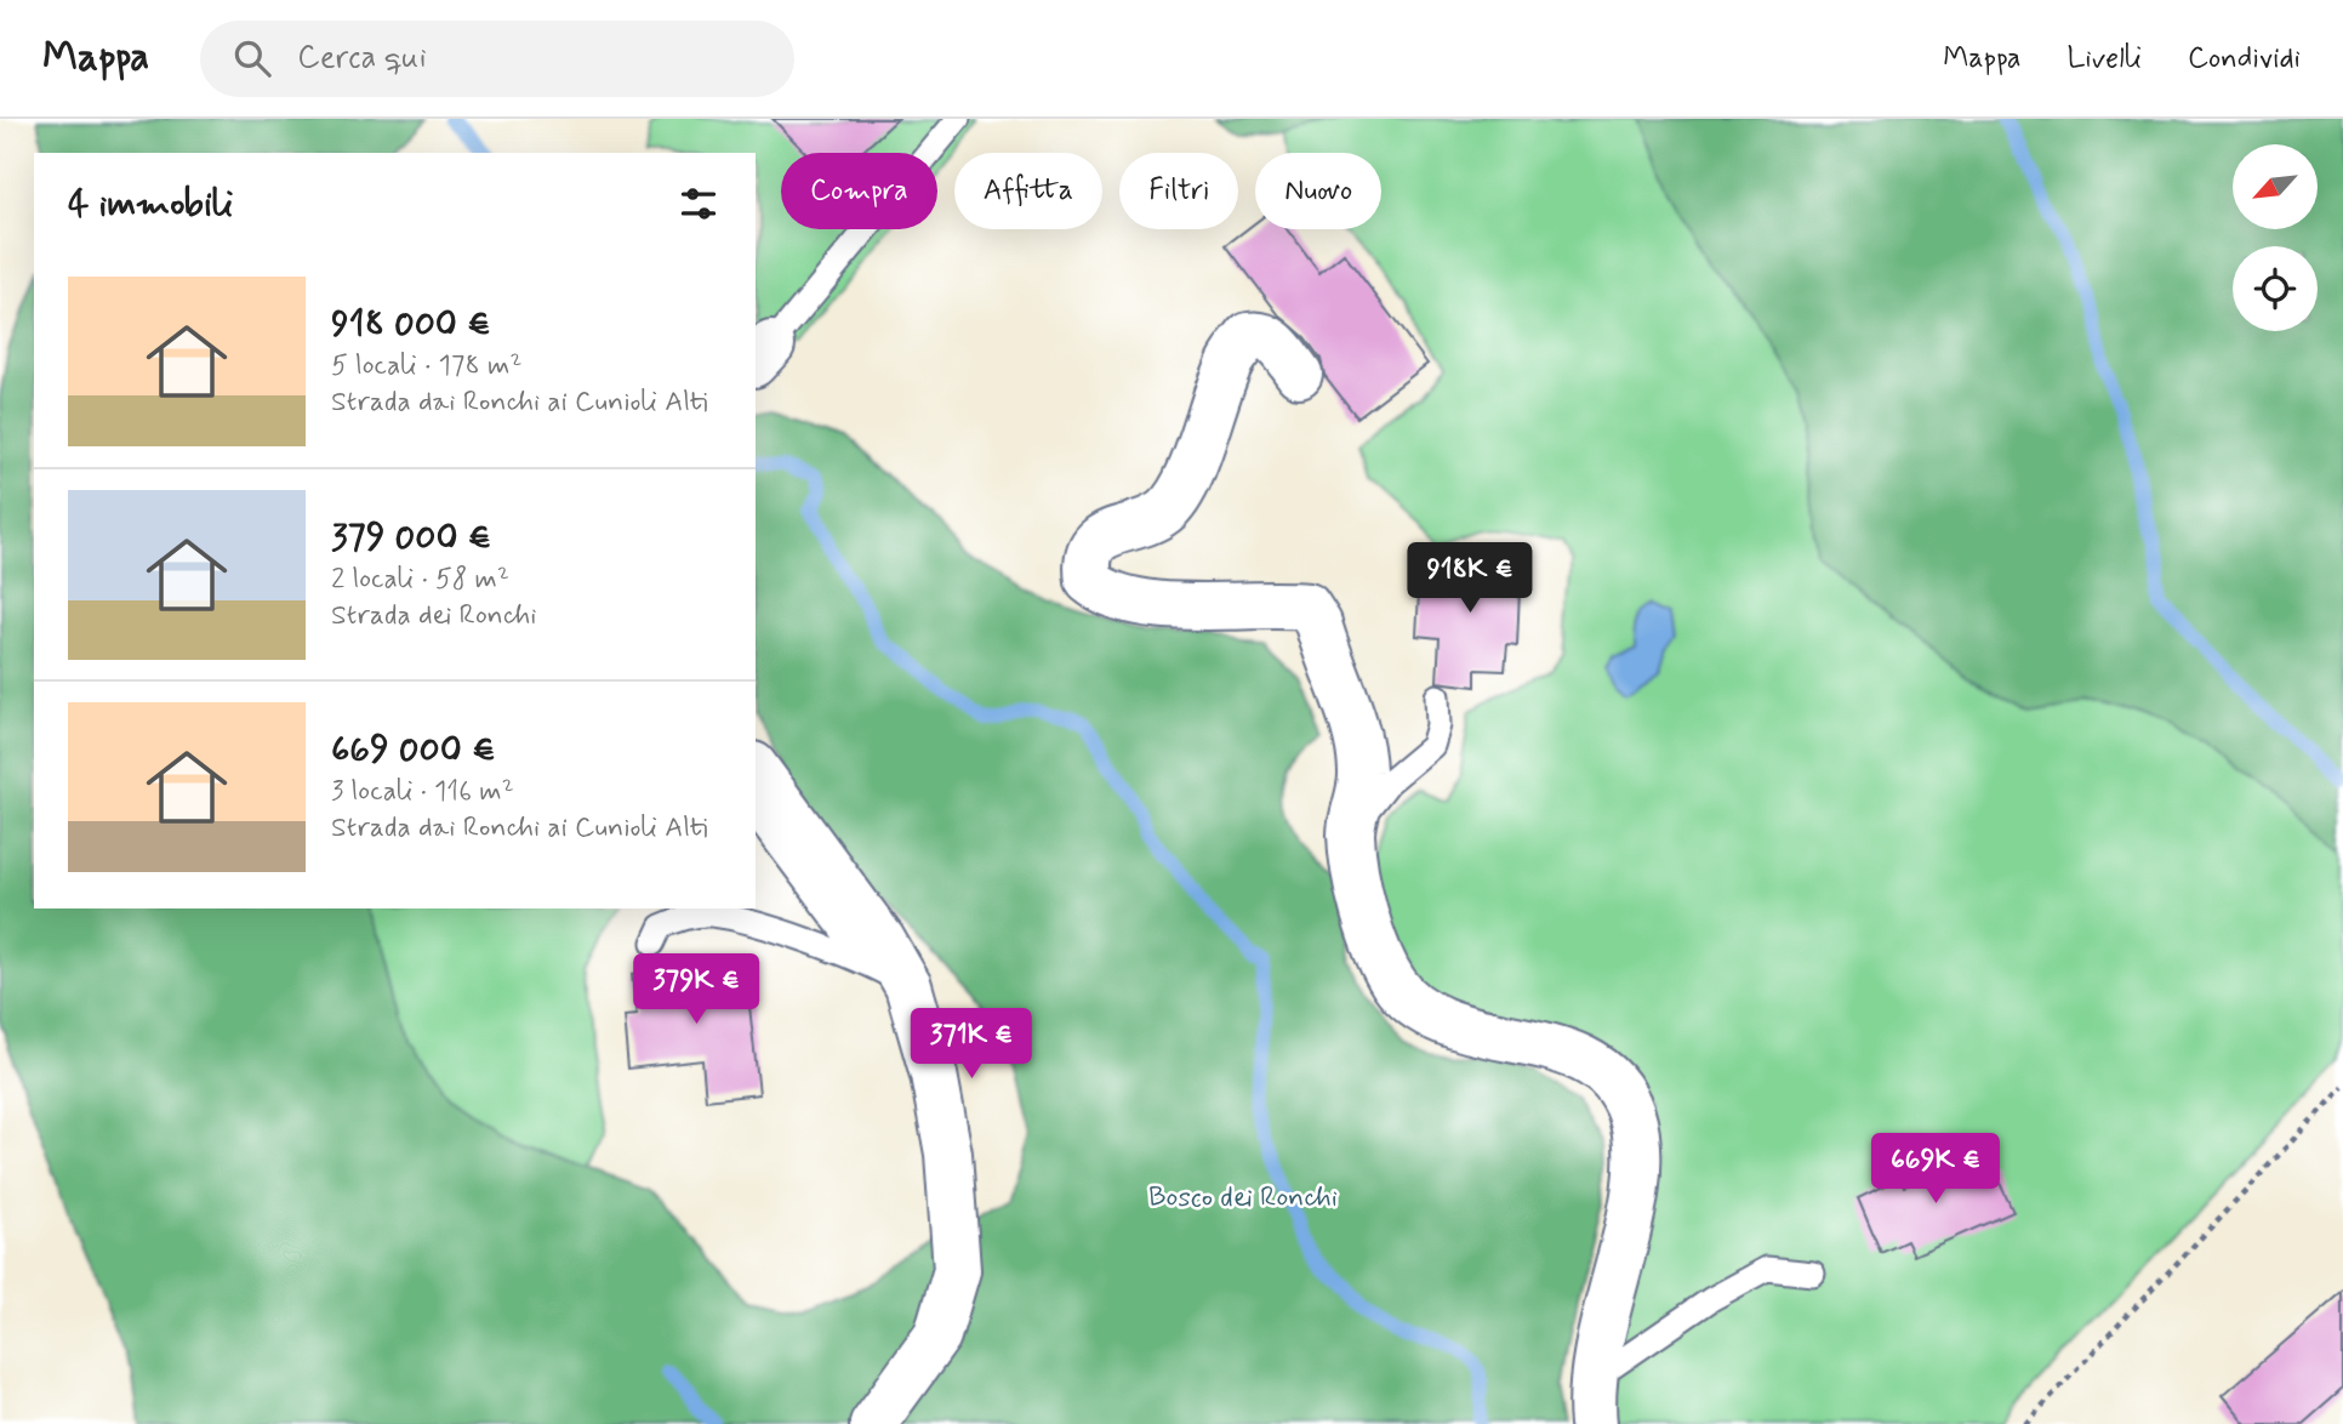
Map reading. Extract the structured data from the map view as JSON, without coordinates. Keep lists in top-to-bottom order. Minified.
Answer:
{"parks":["Bosco dei Ronchi"],"north":"bottom left","page":{"header":"Mappa","search":"Cerca qui","nav":["Mappa","Livelli","Condividi"],"chip":["Compra","Affitta","Filtri","Nuovo"],"heading":"4 immobili","list":[{"name":"918 000 €","note":"5 locali · 178 m² · Strada dai Ronchi ai Cunioli Alti"},{"name":"379 000 €","note":"2 locali · 58 m² · Strada dei Ronchi"},{"name":"669 000 €","note":"3 locali · 116 m² · Strada dai Ronchi ai Cunioli Alti"}],"price":["918K €","379K €","371K €","669K €"]}}
